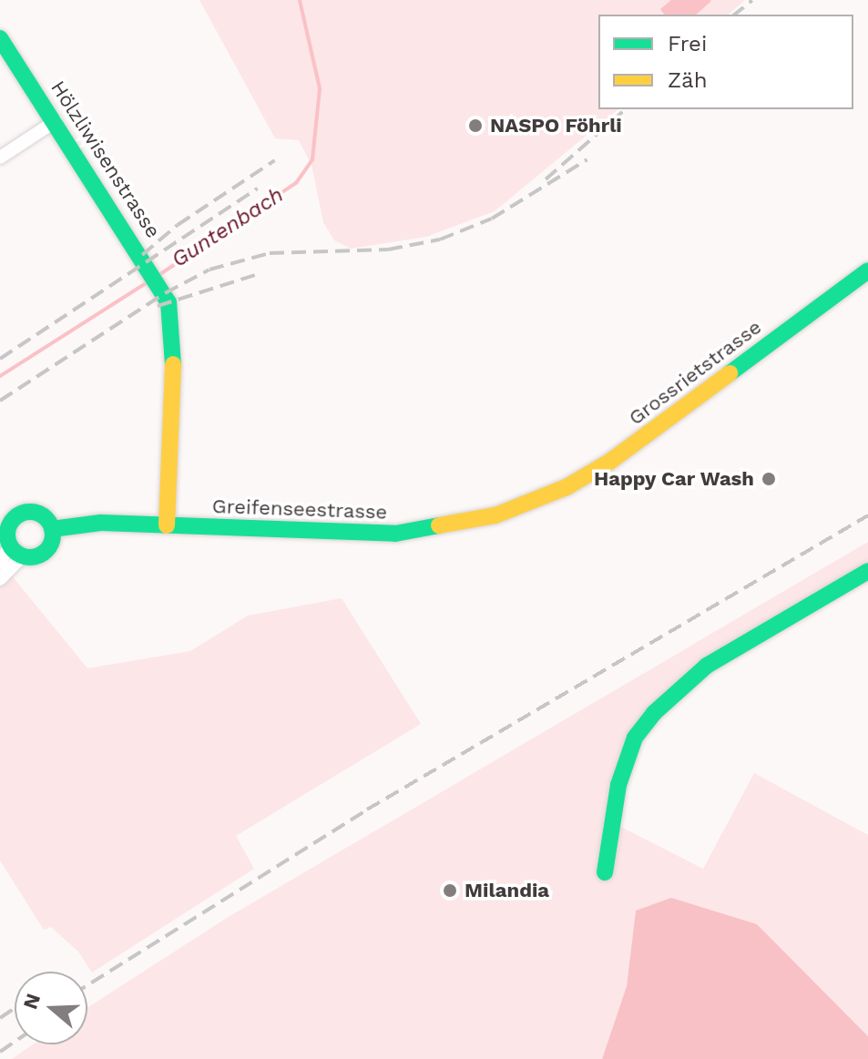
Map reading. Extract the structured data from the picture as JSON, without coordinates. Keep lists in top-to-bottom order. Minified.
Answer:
{"streets":{"street":["Hölzliwisenstrasse","Grossrietstrasse","Greifenseestrasse"]},"crossings":[["Hölzliwisenstrasse","Greifenseestrasse"],["Grossrietstrasse","Greifenseestrasse"]],"water":["Guntenbach"],"places":["NASPO Föhrli","Happy Car Wash","Milandia"],"legend":["Frei","Zäh"],"north":"left"}
